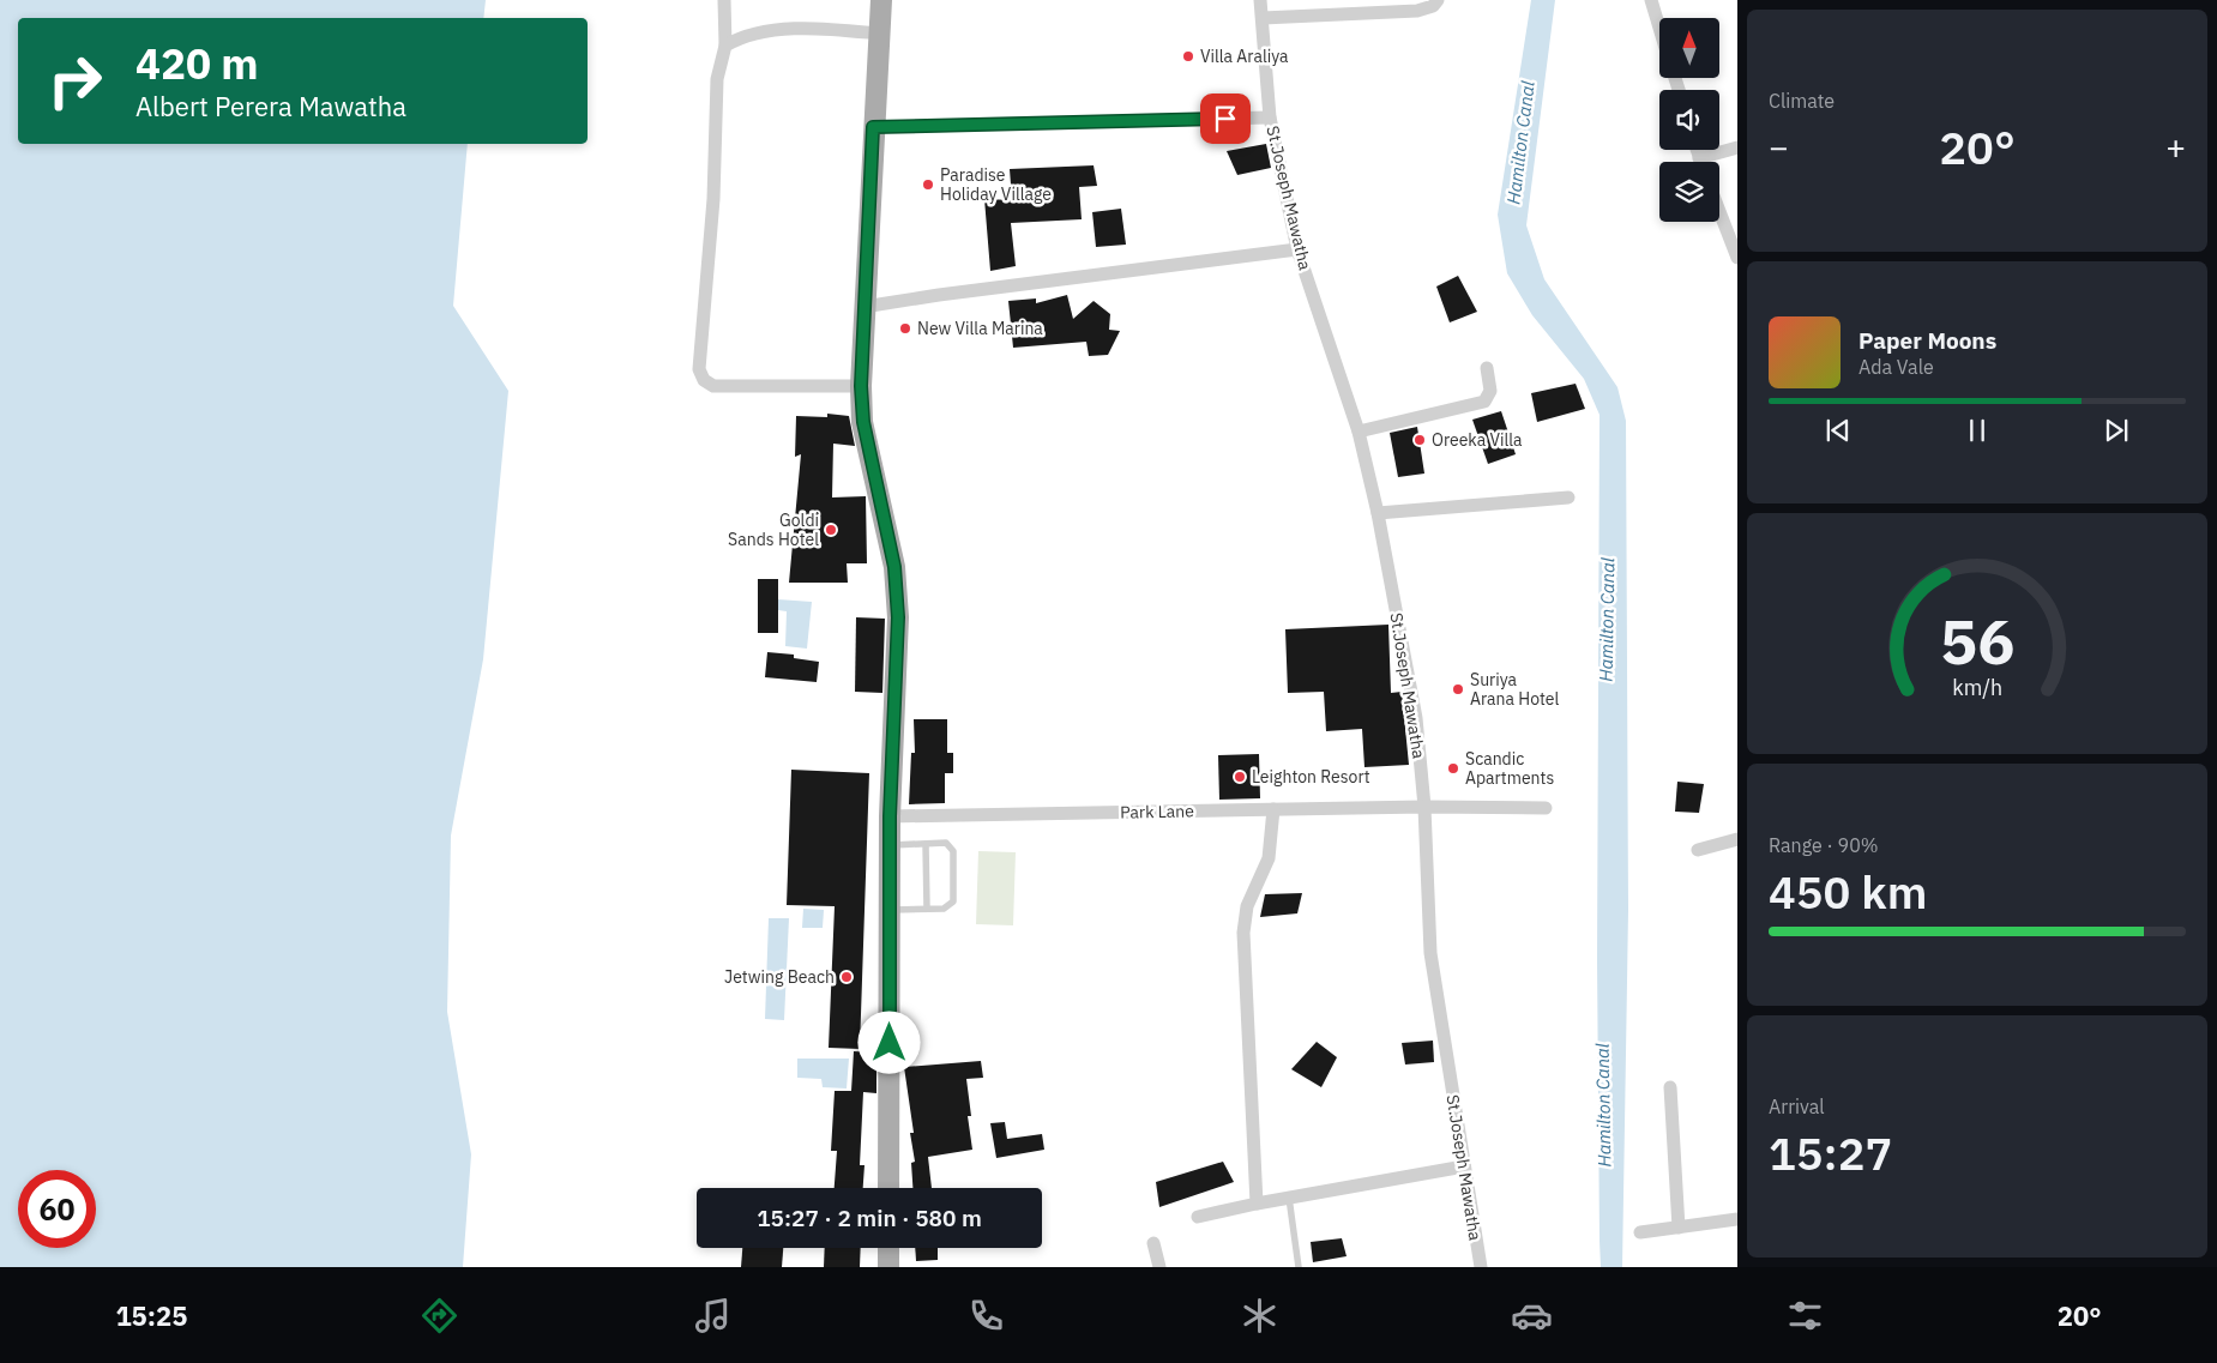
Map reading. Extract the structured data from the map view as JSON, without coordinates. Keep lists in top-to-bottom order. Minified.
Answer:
{"streets":{"street":["St.Joseph Mawatha","Park Lane"]},"crossings":[["St.Joseph Mawatha","Park Lane"]],"water":["Hamilton Canal"],"places":["Villa Araliya","Paradise Holiday Village","New Villa Marina","Oreeka Villa","Goldi Sands Hotel","Suriya Arana Hotel","Scandic Apartments","Leighton Resort","Jetwing Beach"],"north":"top","page":{"tile":["Climate",["Range · 90%","450 km"],["Arrival","15:27"]],"turn":["420 m","Albert Perera Mawatha"],"heat":["−","20°","+"],"song":["Paper Moons","Ada Vale"],"limit":"60","trip":"15:27 · 2 min · 580 m","tabs":["15:25","20°"],"gauge":["56","km/h"]}}
